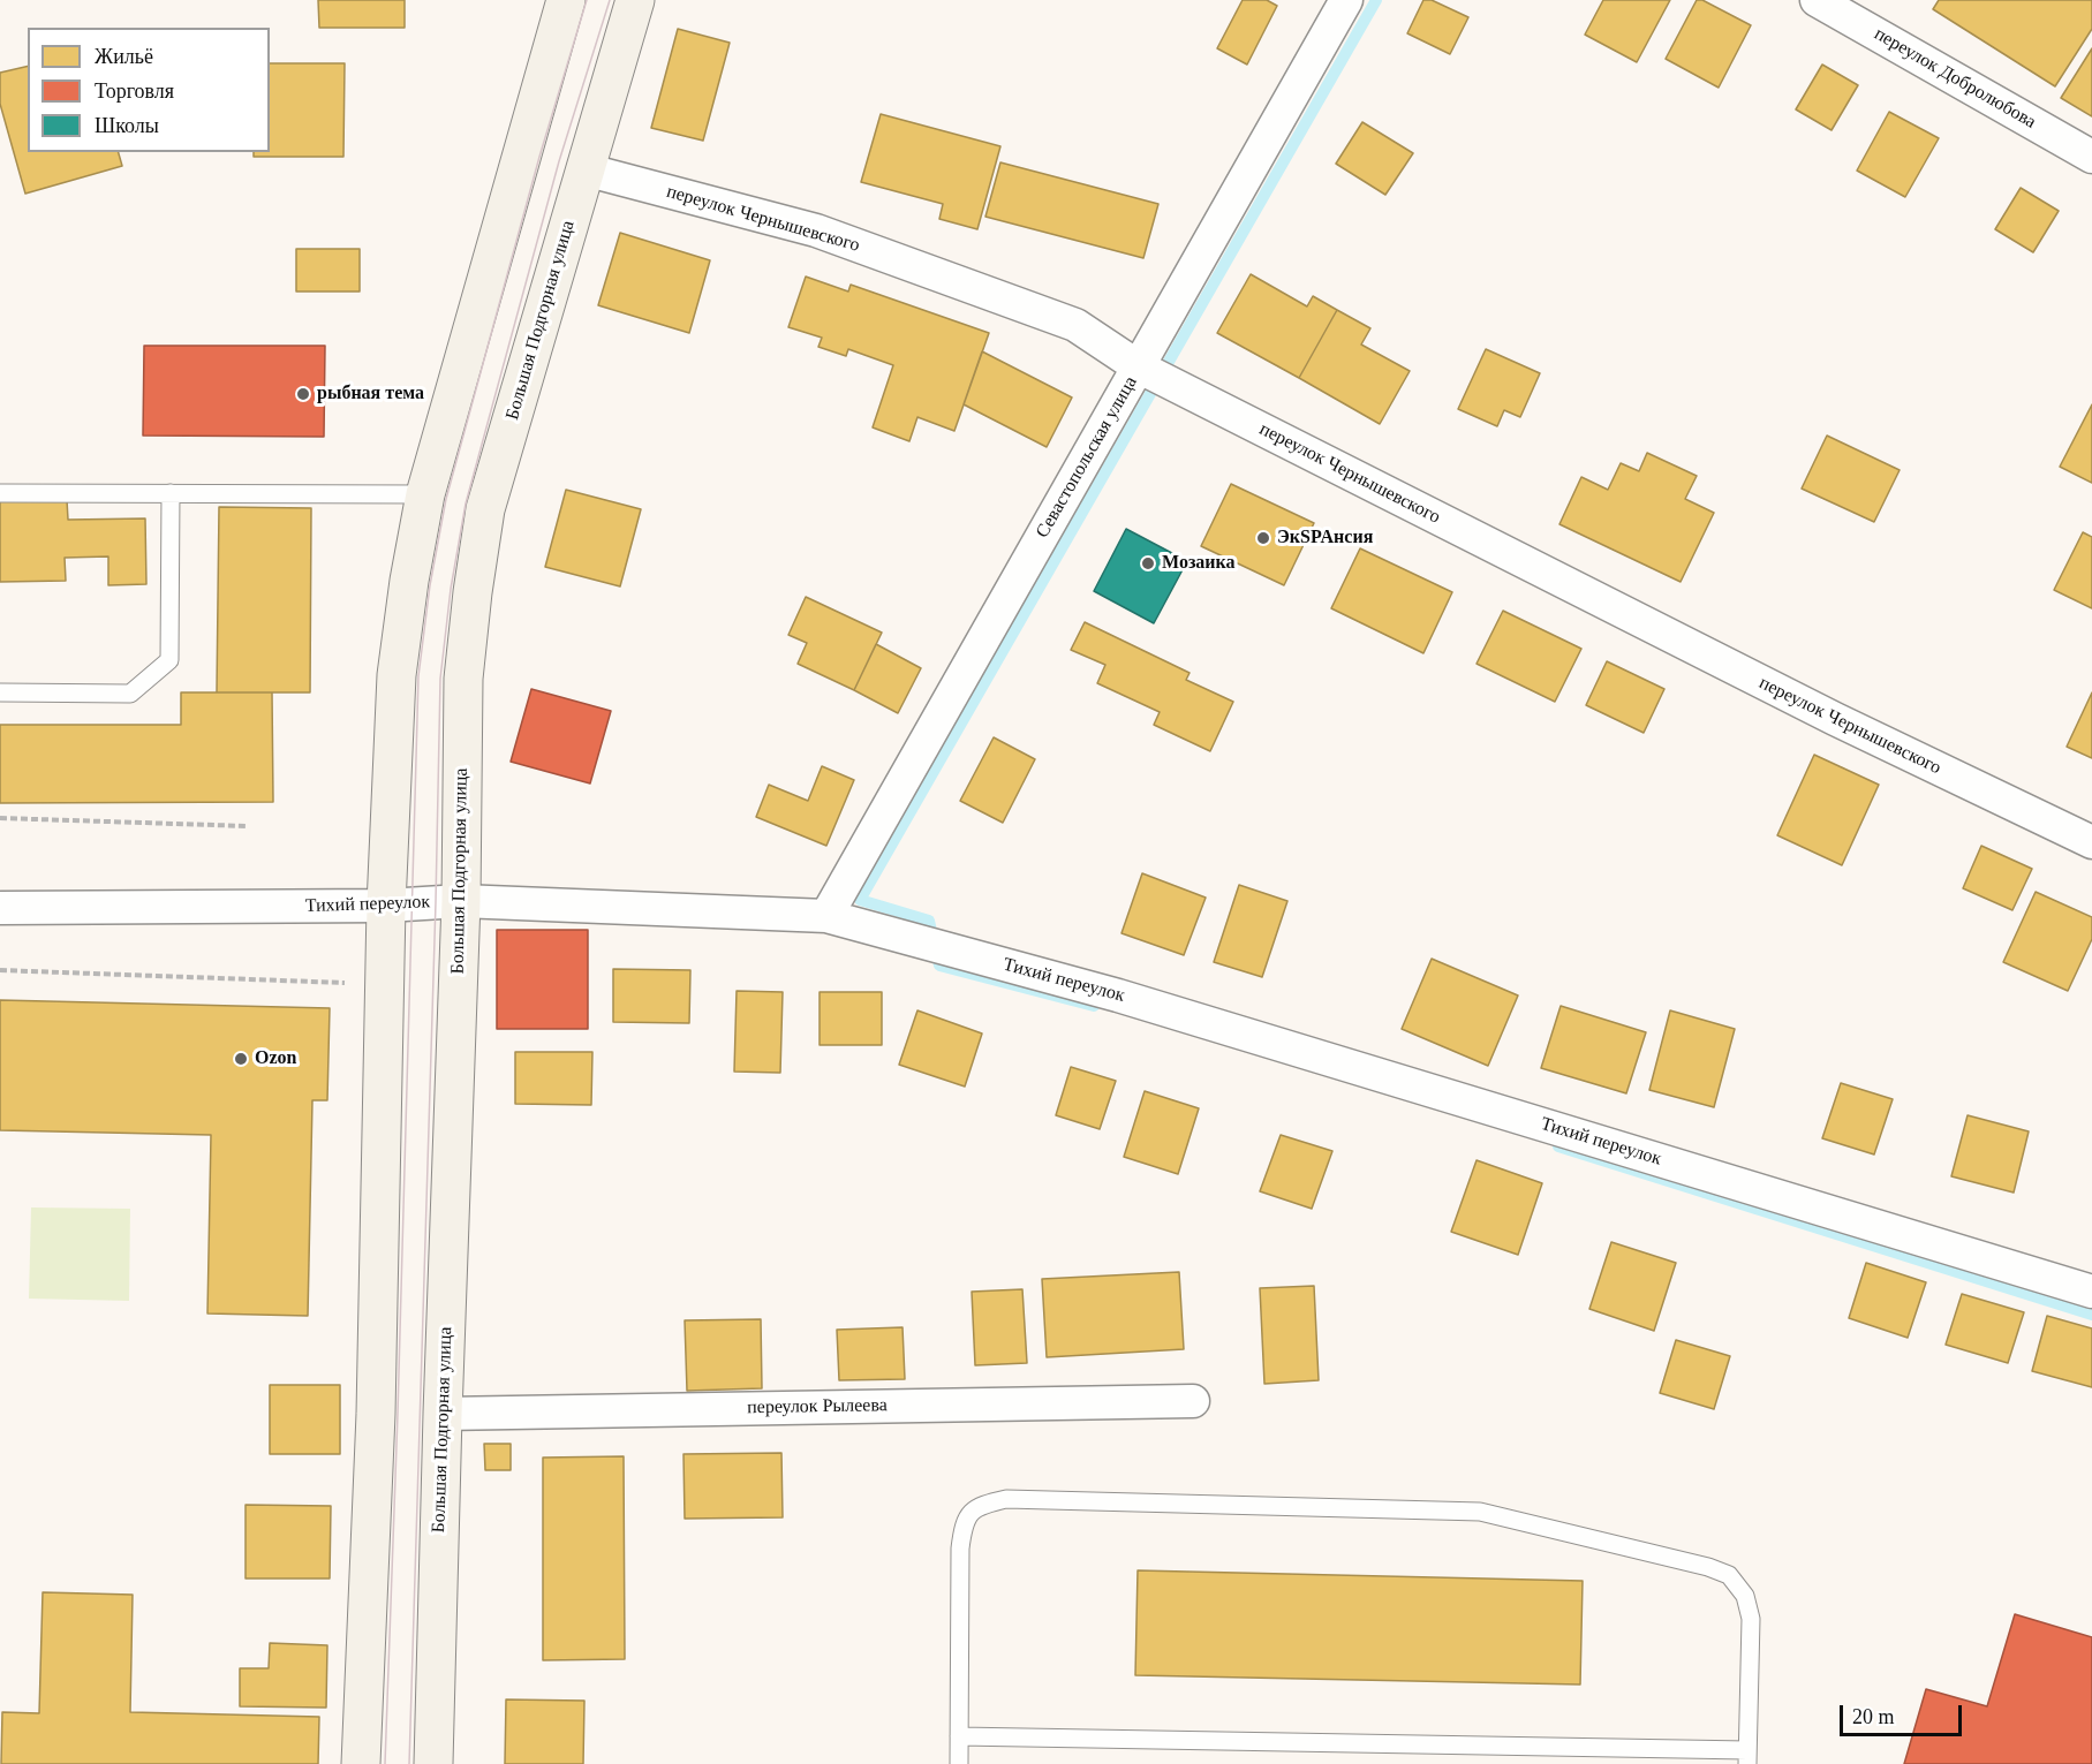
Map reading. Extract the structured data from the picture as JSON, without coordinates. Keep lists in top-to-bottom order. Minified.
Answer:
{"streets":{"main road":["Большая Подгорная улица"],"street":["переулок Добролюбова","переулок Чернышевского","Севастопольская улица","Тихий переулок","переулок Рылеева"]},"crossings":[["переулок Чернышевского","Большая Подгорная улица"],["переулок Чернышевского","Севастопольская улица"],["Большая Подгорная улица","Тихий переулок"],["Большая Подгорная улица","переулок Рылеева"],["Севастопольская улица","Тихий переулок"]],"places":["рыбная тема","ЭкSPAнсия","Мозаика","Ozon"],"legend":["Жильё","Торговля","Школы"],"scale_bar":"20 m"}
